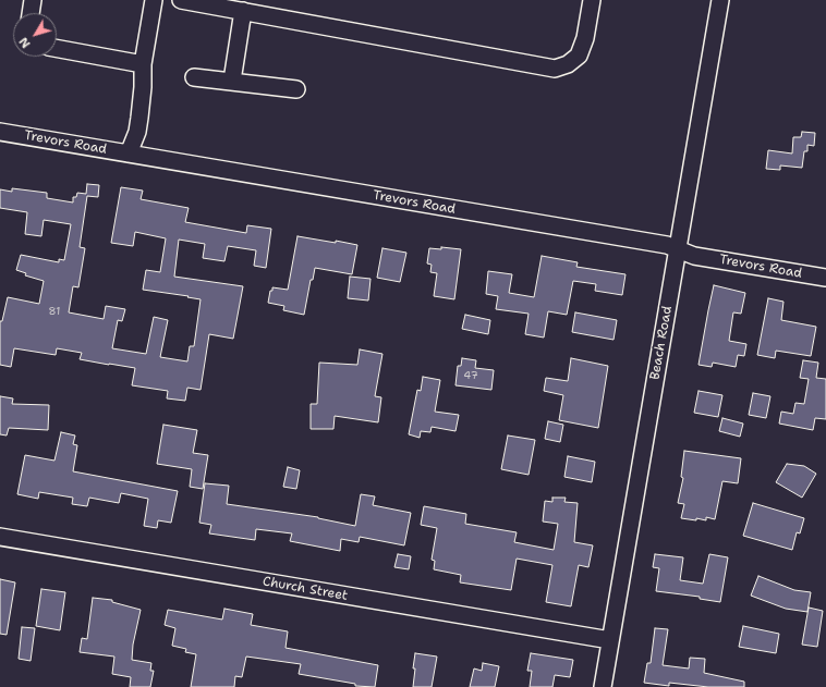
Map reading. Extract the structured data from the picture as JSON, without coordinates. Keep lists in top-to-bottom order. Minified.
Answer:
{"streets":{"street":["Trevors Road","Beach Road","Church Street"]},"crossings":[["Trevors Road","Beach Road"],["Beach Road","Church Street"]],"house_numbers":["81","47"],"north":"bottom left"}
